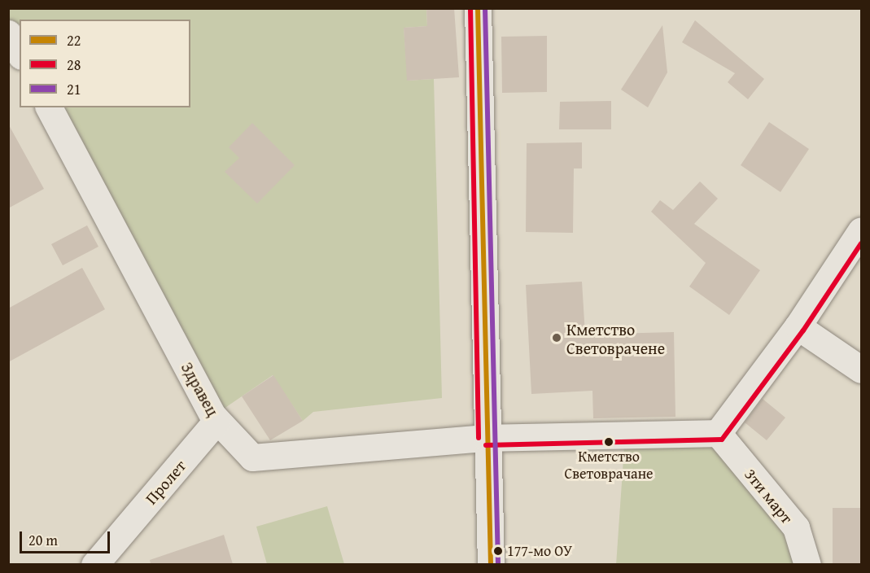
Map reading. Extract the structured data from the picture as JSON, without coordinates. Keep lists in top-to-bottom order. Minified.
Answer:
{"streets":{"street":["Здравец","Пролет","3ти март"]},"crossings":[["Здравец","Пролет"]],"places":["Кметство Световрачене","Кметство Световрачане","177-мо ОУ"],"lines":["transit line 22","transit line 28","transit line 21"],"legend":["22","28","21"],"scale_bar":"20 m"}
